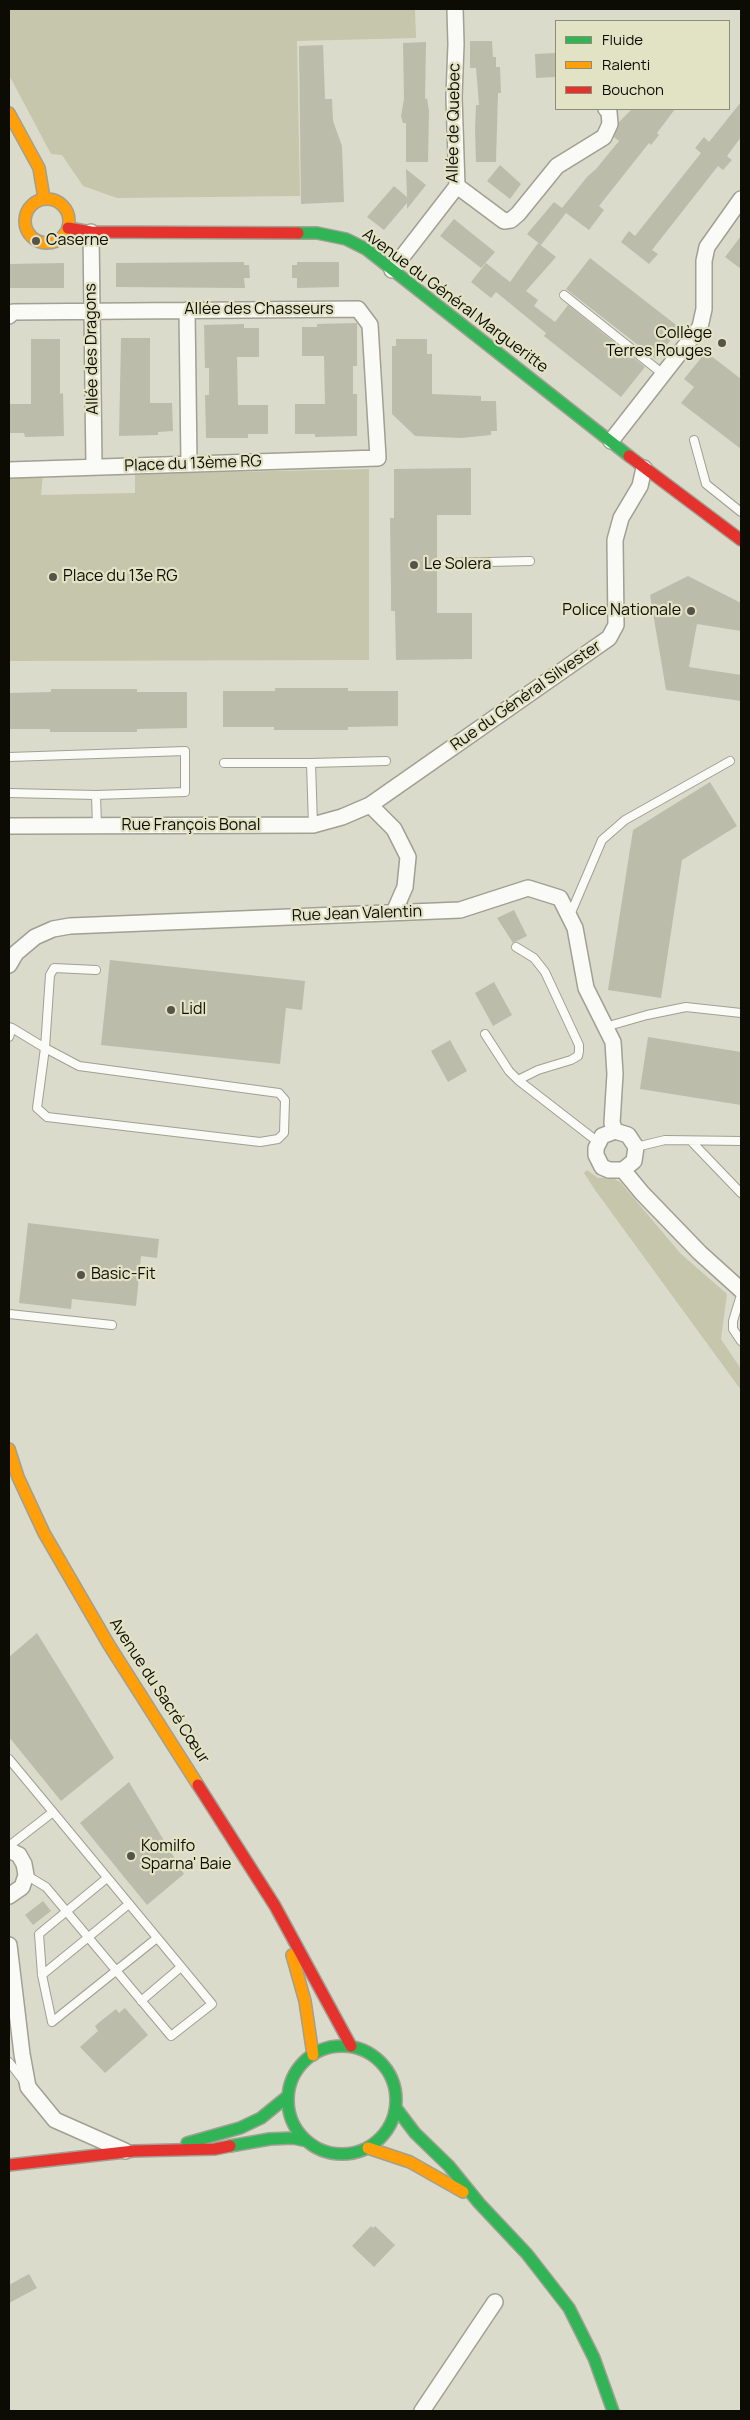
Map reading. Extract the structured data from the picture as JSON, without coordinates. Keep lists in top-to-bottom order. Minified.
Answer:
{"streets":{"main road":["Avenue du Général Margueritte","Avenue du Sacré Cœur"],"street":["Allée de Quebec","Allée des Chasseurs","Allée des Dragons","Place du 13ème RG","Rue du Général Silvester","Rue François Bonal","Rue Jean Valentin"]},"crossings":[["Allée de Quebec","Avenue du Général Margueritte"],["Avenue du Général Margueritte","Allée des Dragons"],["Avenue du Général Margueritte","Rue du Général Silvester"],["Allée des Chasseurs","Allée des Dragons"],["Allée des Chasseurs","Place du 13ème RG"],["Allée des Dragons","Place du 13ème RG"],["Rue du Général Silvester","Rue François Bonal"]],"places":["Caserne","Collège Terres Rouges","Le Solera","Place du 13e RG","Police Nationale","Lidl","Basic-Fit","Komilfo Sparna' Baie"],"legend":["Fluide","Ralenti","Bouchon"]}
